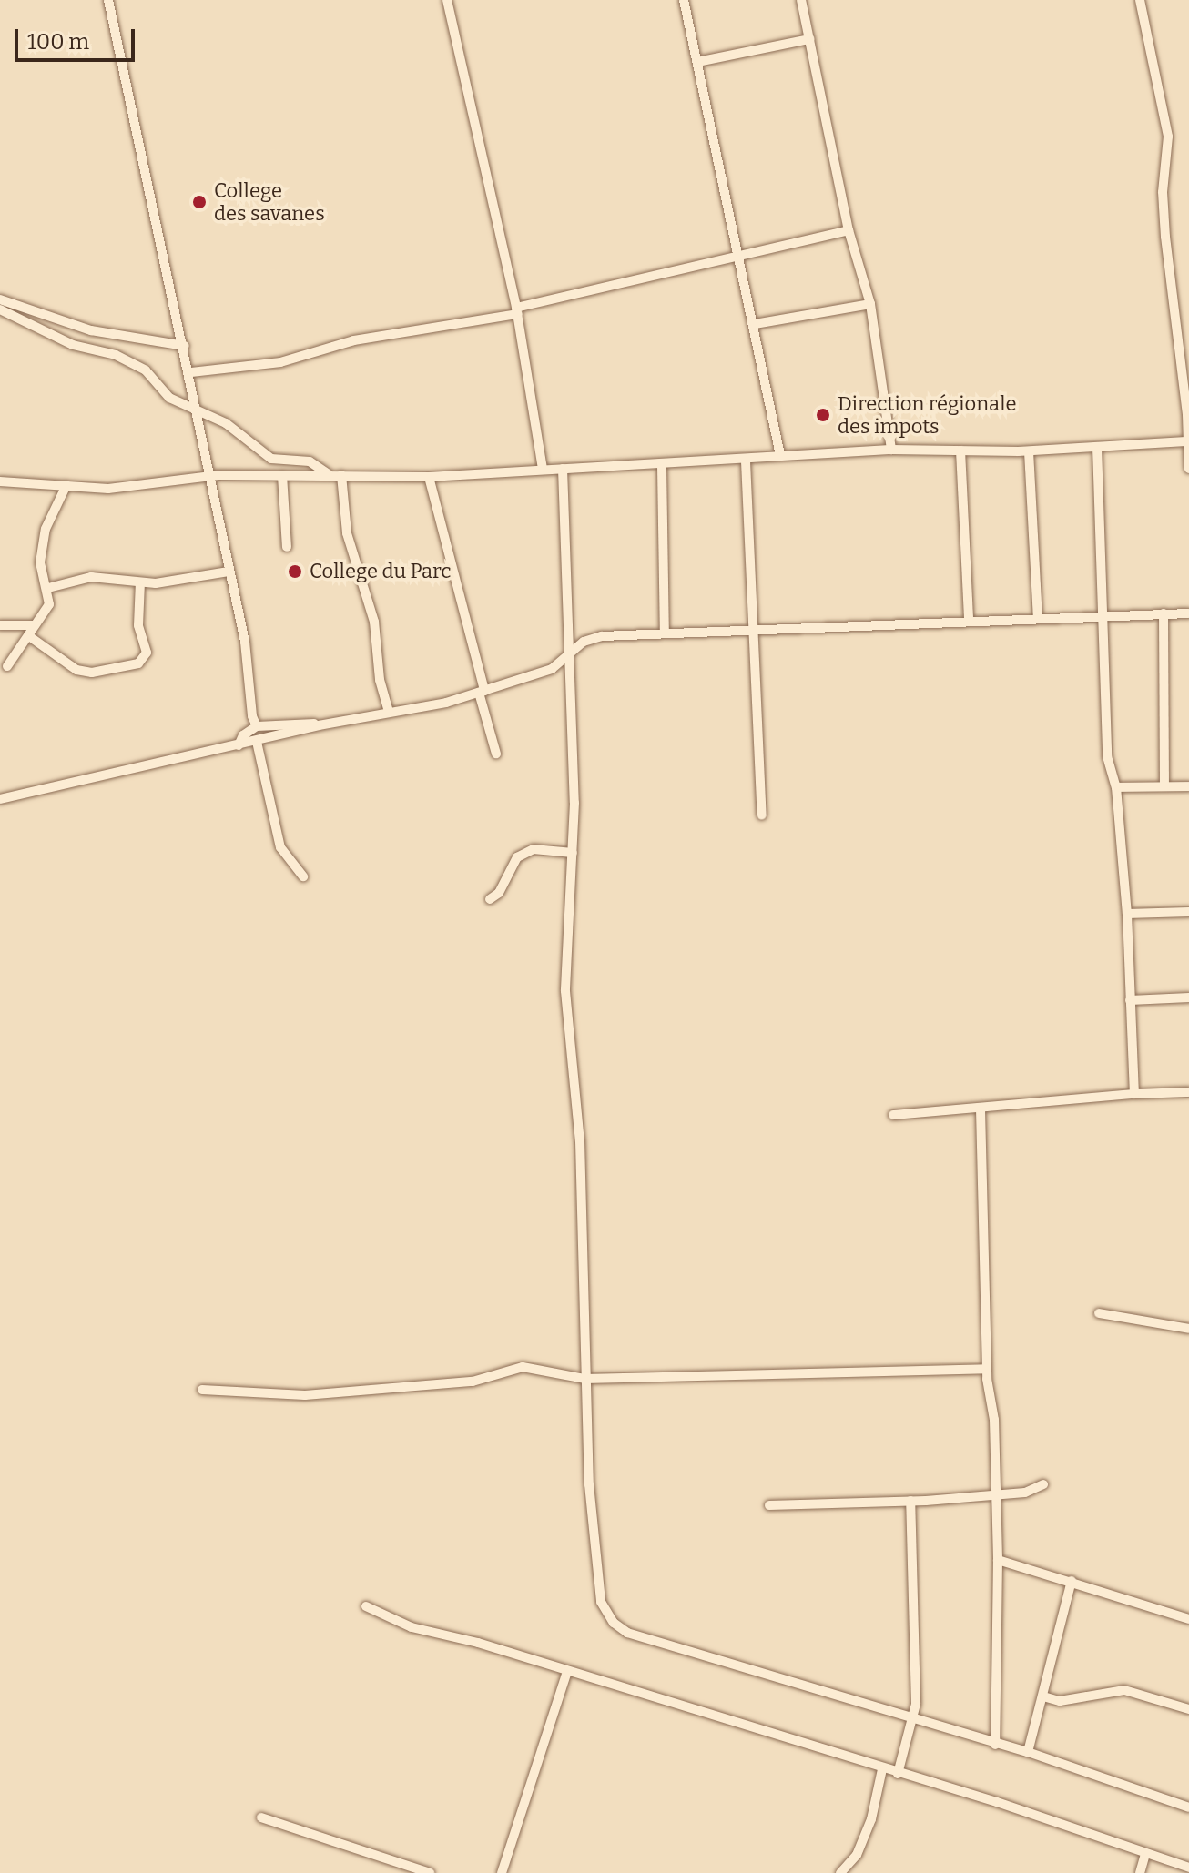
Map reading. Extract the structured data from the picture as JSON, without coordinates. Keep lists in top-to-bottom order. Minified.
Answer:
{"places":["College des savanes","Direction régionale des impots","College du Parc"],"scale_bar":"100 m"}
